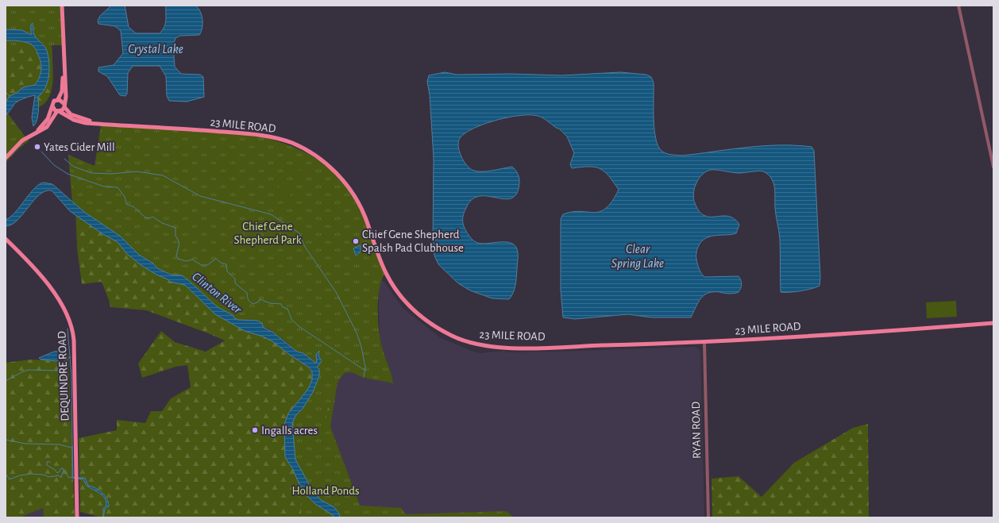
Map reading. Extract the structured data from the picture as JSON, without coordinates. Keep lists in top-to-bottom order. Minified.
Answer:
{"streets":{"main road":["23 MILE ROAD","DEQUINDRE ROAD"],"street":["RYAN ROAD"]},"crossings":[["23 MILE ROAD","RYAN ROAD"]],"water":["Crystal Lake","Clear Spring Lake","Clinton River"],"parks":["Chief Gene Shepherd Park","Holland Ponds"],"places":["Yates Cider Mill","Chief Gene Shepherd Spalsh Pad Clubhouse","Ingalls acres"]}
